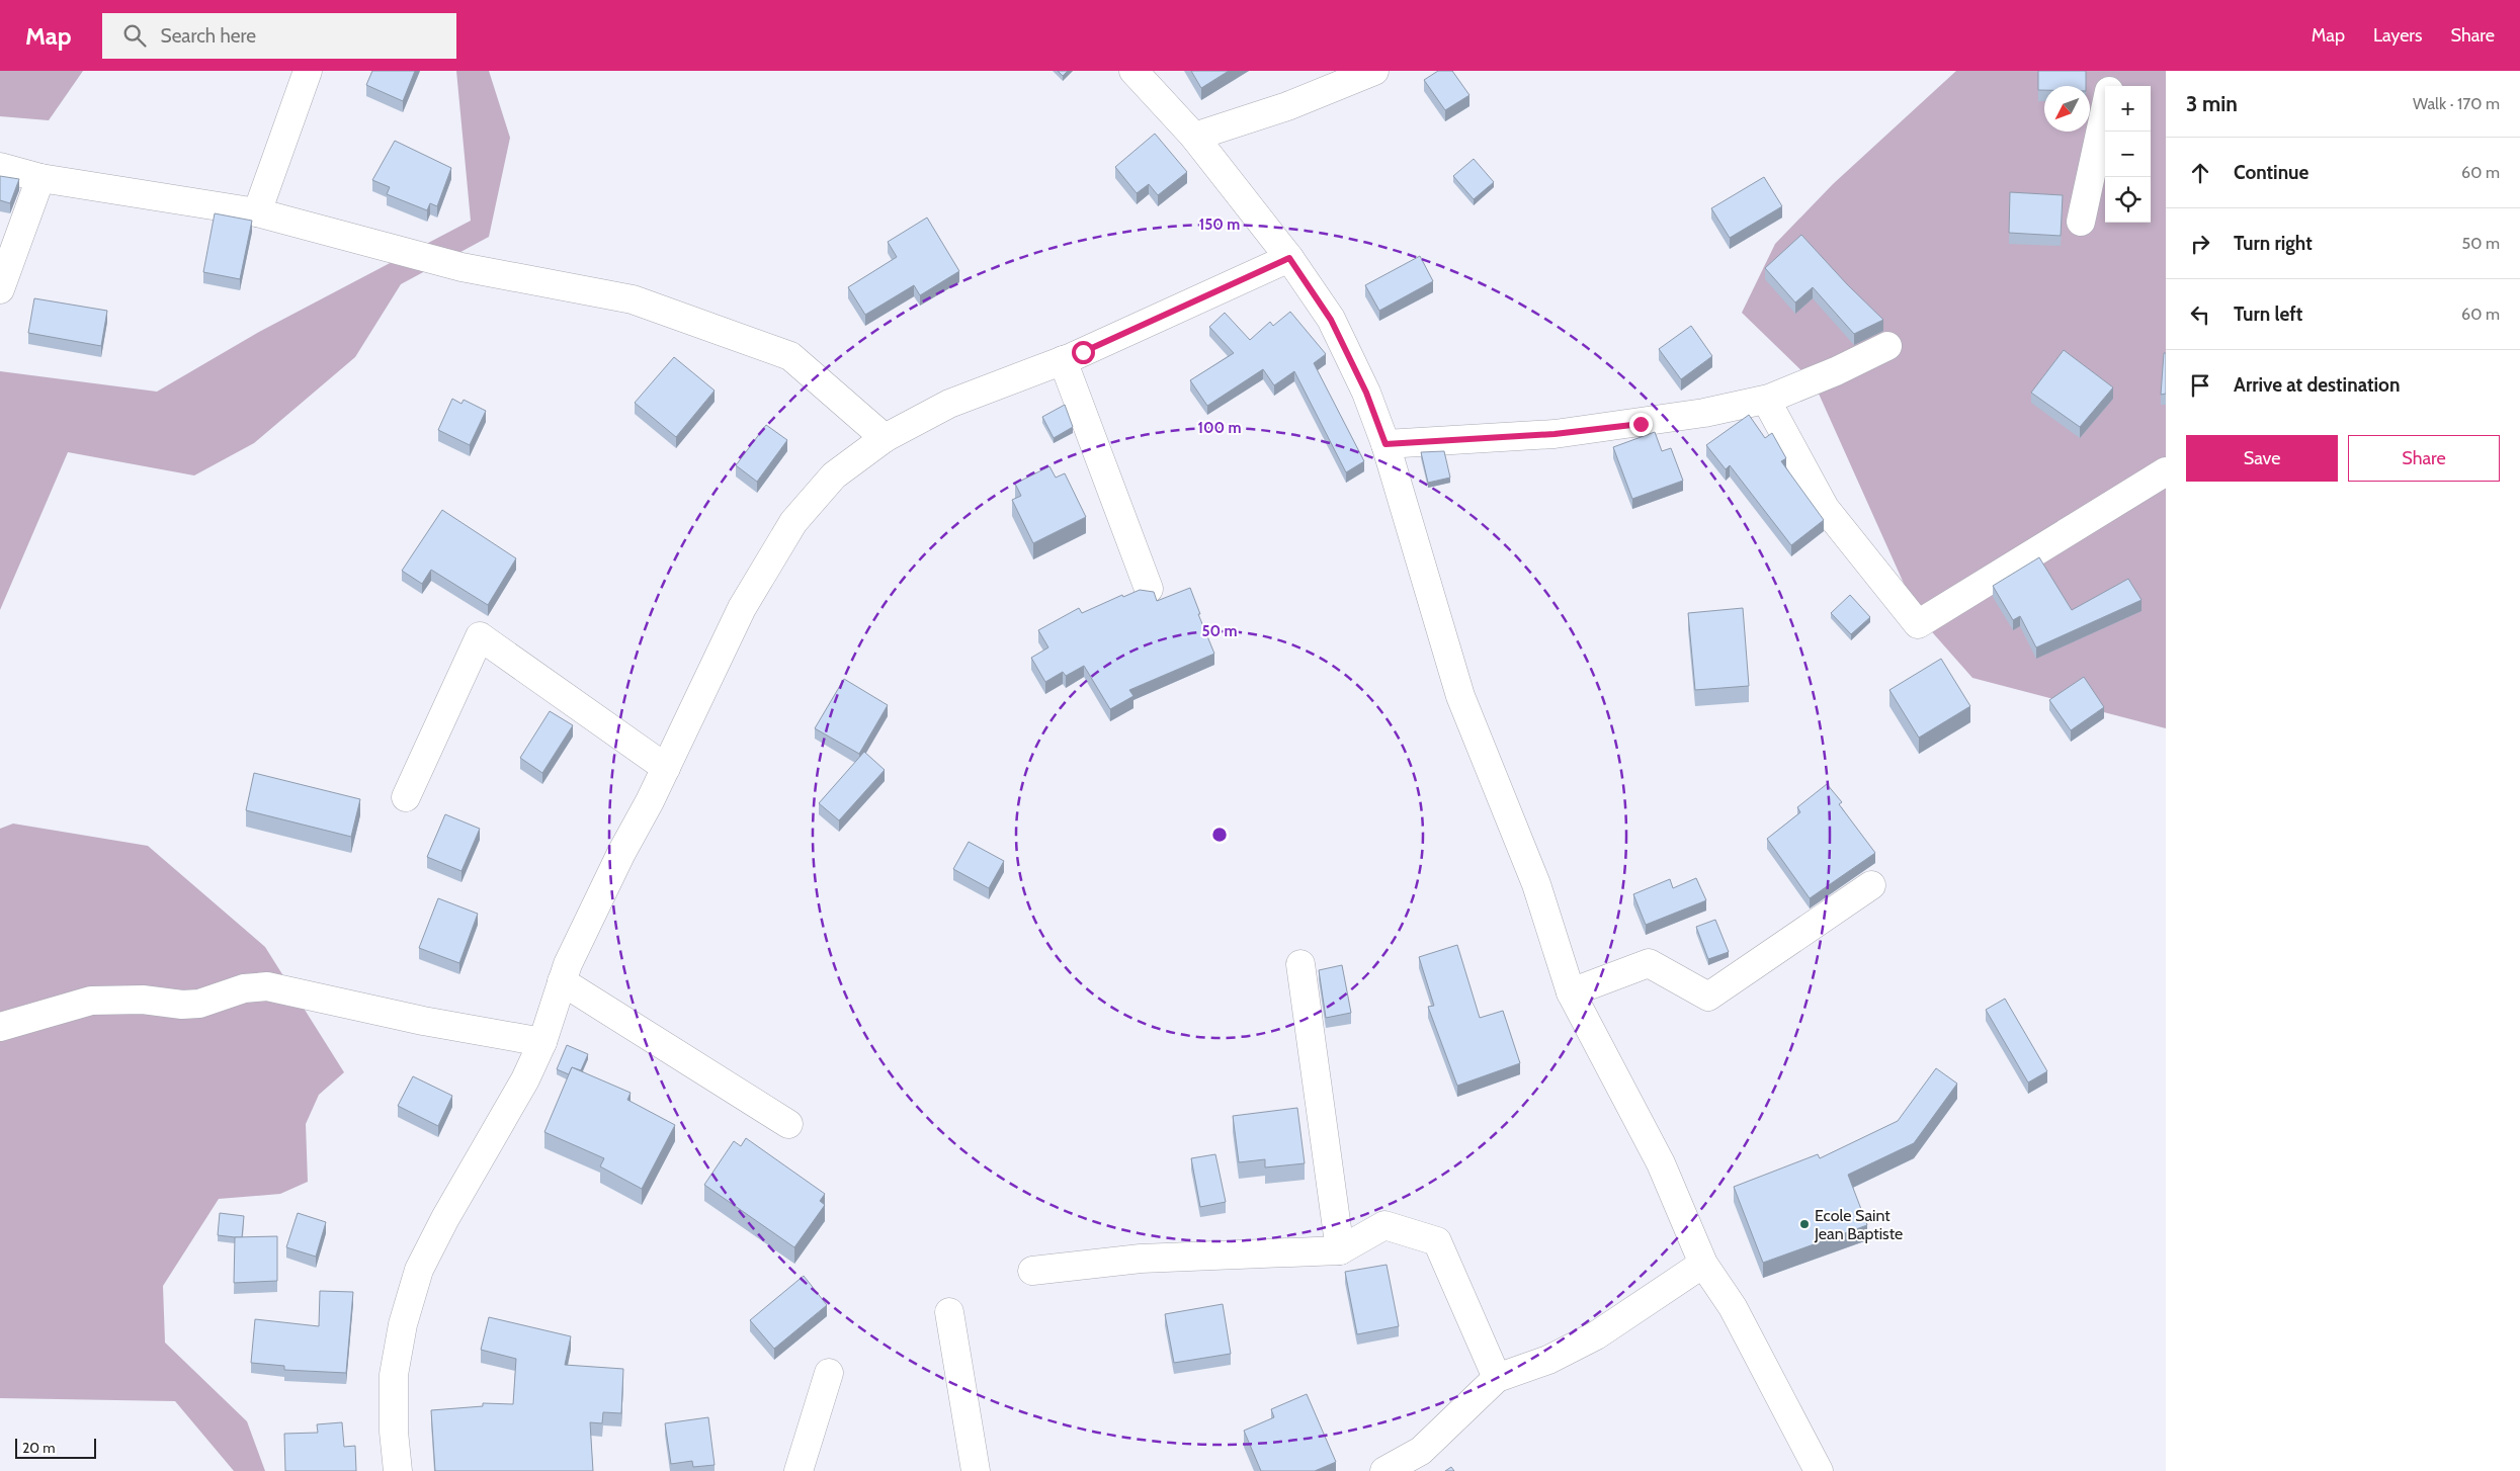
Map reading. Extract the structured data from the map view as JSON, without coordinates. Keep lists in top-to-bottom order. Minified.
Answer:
{"places":["Ecole Saint Jean Baptiste"],"scale_bar":"20 m","north":"bottom left","page":{"header":"Map","search":"Search here","nav":["Map","Layers","Share"],"heading":["3 min","Walk · 170 m"],"map_buttons":["+","−"],"list":[["Continue","60 m"],["Turn right","50 m"],["Turn left","60 m"],"Arrive at destination"],"buttons":["Save","Share"],"scale":"20 m"},"rings":["150 m","100 m","50 m"]}
